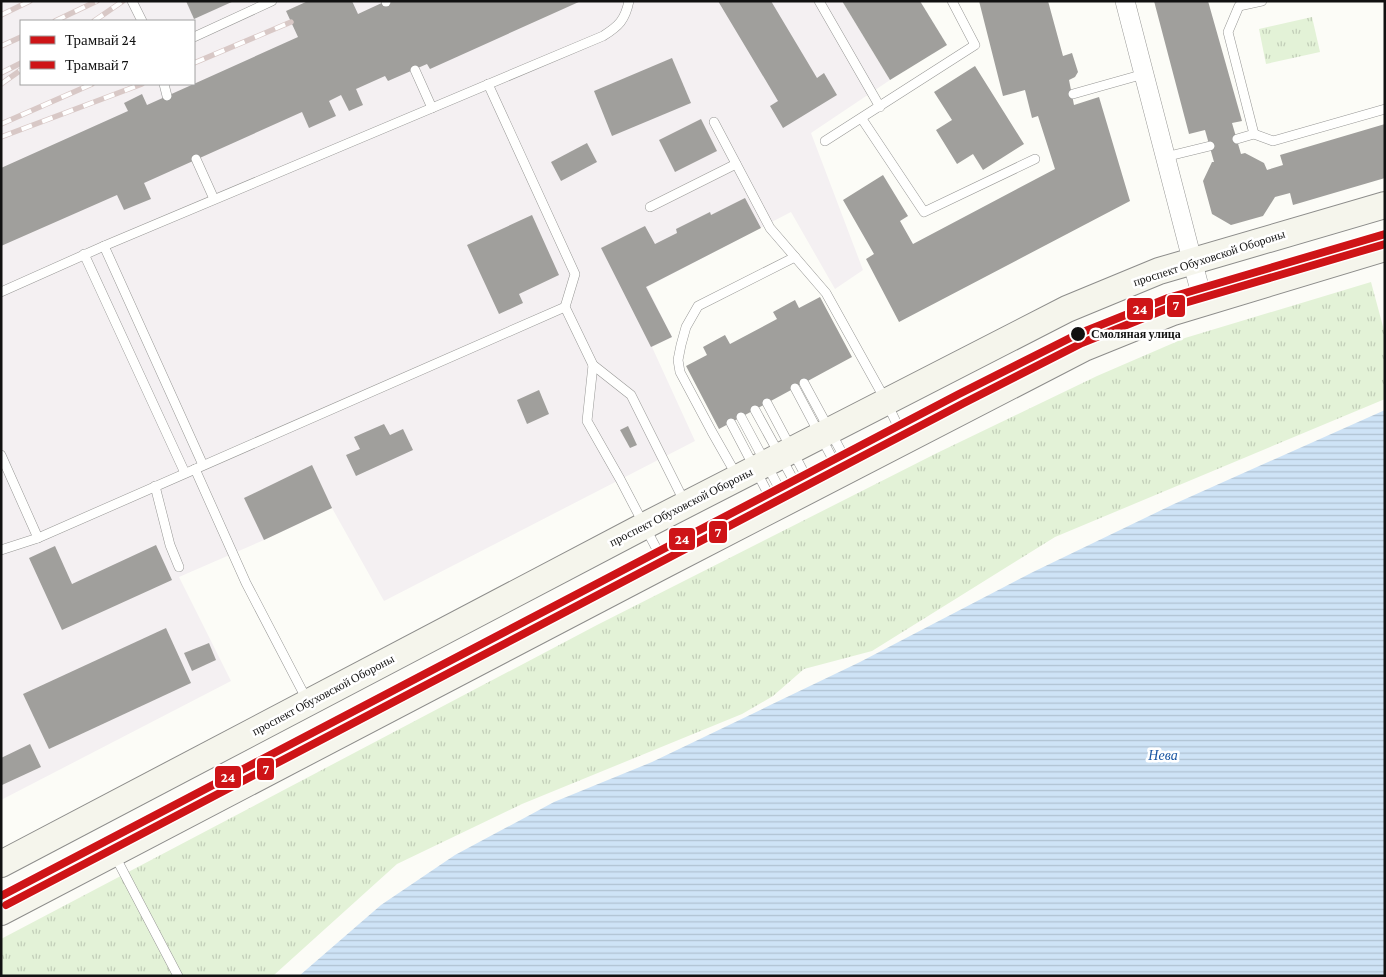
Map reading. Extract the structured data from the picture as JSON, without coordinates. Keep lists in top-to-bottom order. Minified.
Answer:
{"streets":{"main road":["проспект Обуховской Обороны"]},"water":["Нева"],"places":["Смоляная улица"],"lines":["tram line 24","tram line 7"],"legend":["Трамвай 24","Трамвай 7"]}
